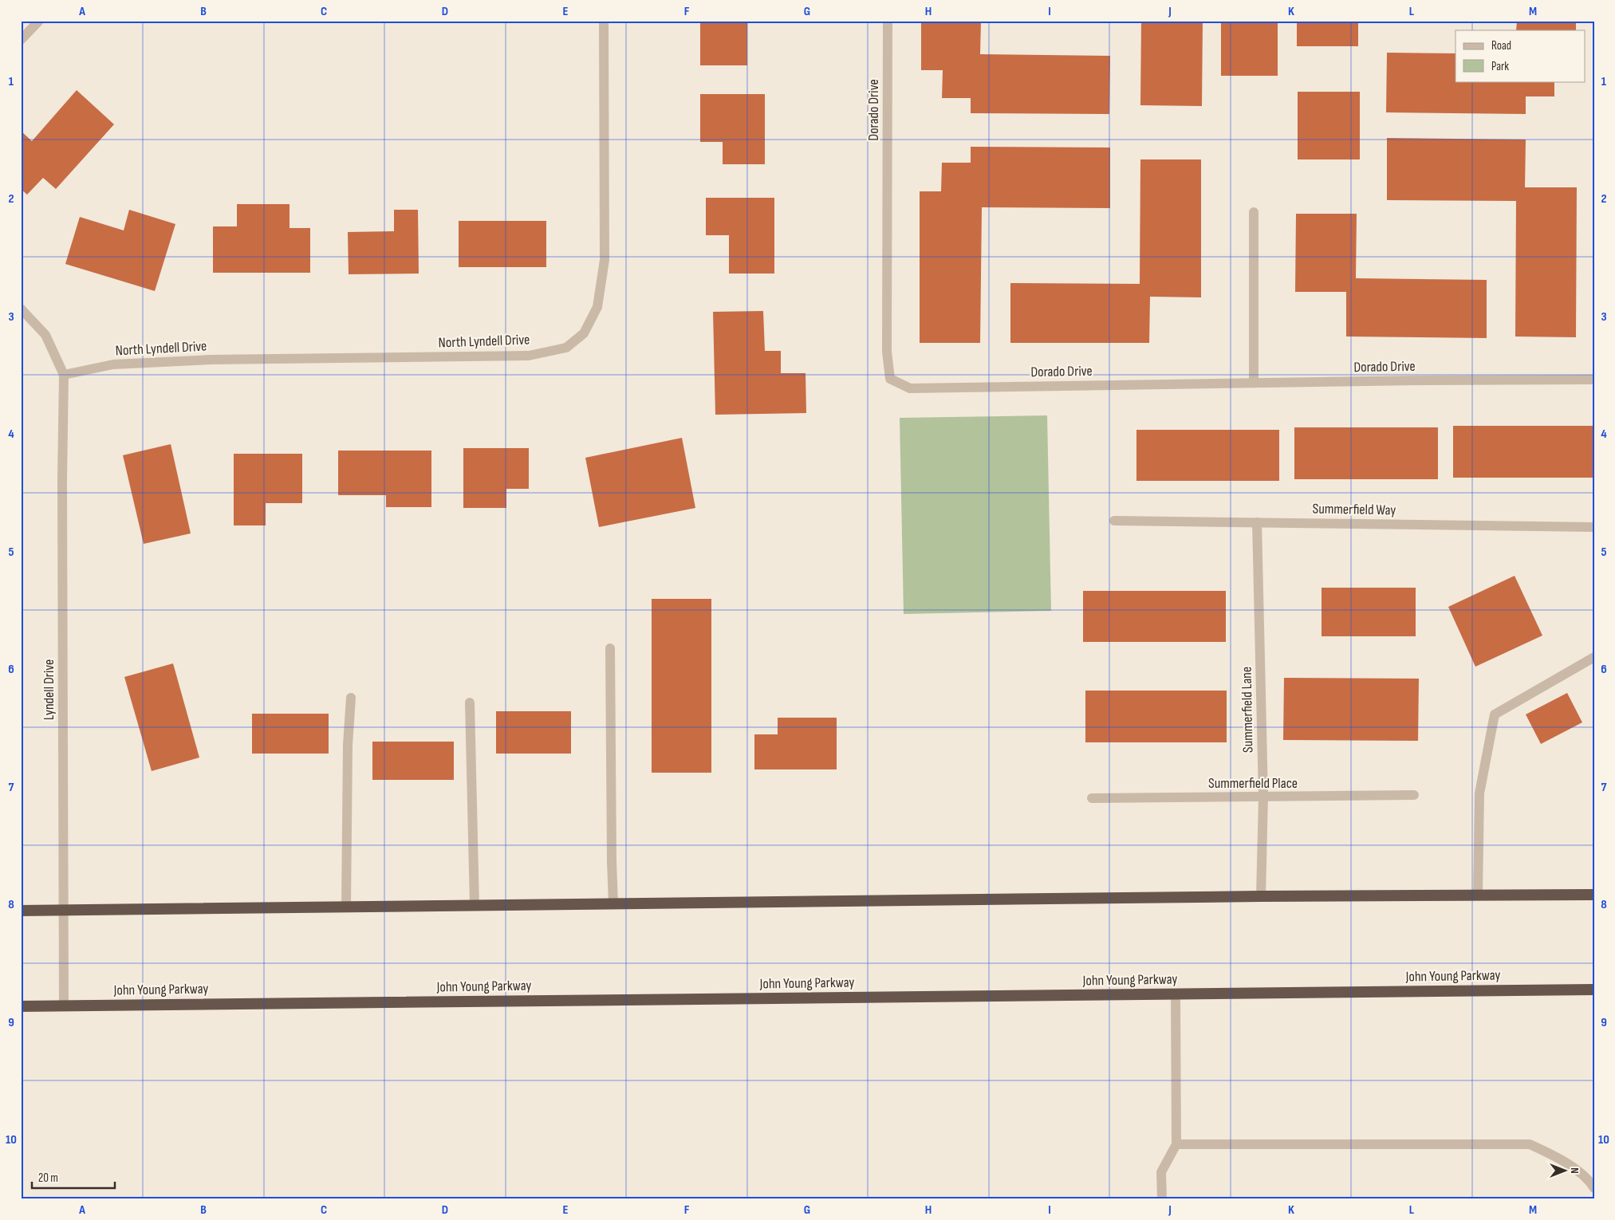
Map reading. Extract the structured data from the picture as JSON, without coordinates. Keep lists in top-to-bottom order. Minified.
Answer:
{"streets":{"highway":["John Young Parkway"],"street":["Dorado Drive","North Lyndell Drive","Summerfield Way","Lyndell Drive","Summerfield Lane","Summerfield Place"]},"crossings":[["North Lyndell Drive","Lyndell Drive"],["Summerfield Way","Summerfield Lane"],["Lyndell Drive","John Young Parkway"],["Summerfield Lane","Summerfield Place"]],"legend":["Road","Park"],"scale_bar":"20 m","north":"right","grid":{"columns":["A","B","C","D","E","F","G","H","I","J","K","L","M"],"rows":["1","2","3","4","5","6","7","8","9","10"]}}
